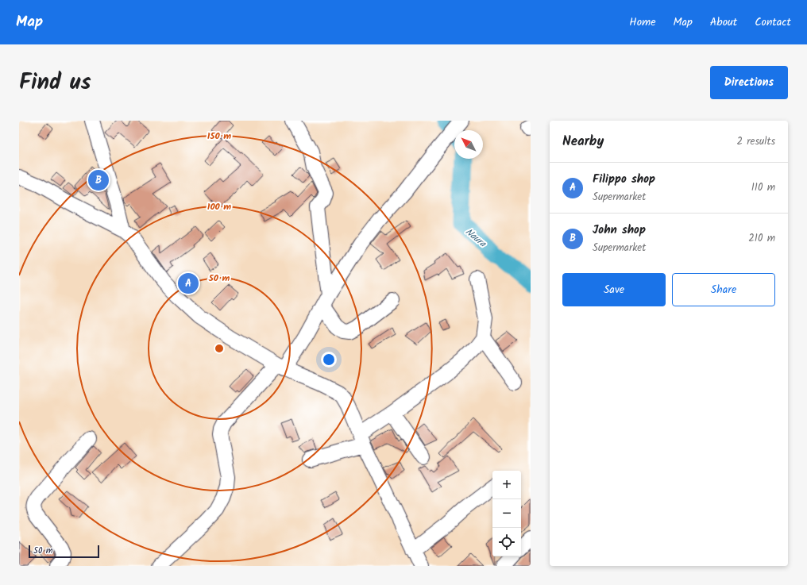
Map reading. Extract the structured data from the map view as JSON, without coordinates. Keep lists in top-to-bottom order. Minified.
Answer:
{"water":["Naura"],"scale_bar":"50 m","north":"top left","page":{"header":"Map","nav":["Home","Map","About","Contact"],"title":"Find us","buttons":["Directions",["Save","Share"]],"heading":["Nearby","2 results"],"list":[{"mark":"A","name":"Filippo shop","note":"Supermarket","value":"110 m"},{"mark":"B","name":"John shop","note":"Supermarket","value":"210 m"}],"pins":["B","A"],"map_buttons":["+","−"],"scale":"50 m"},"rings":["150 m","100 m","50 m"]}
